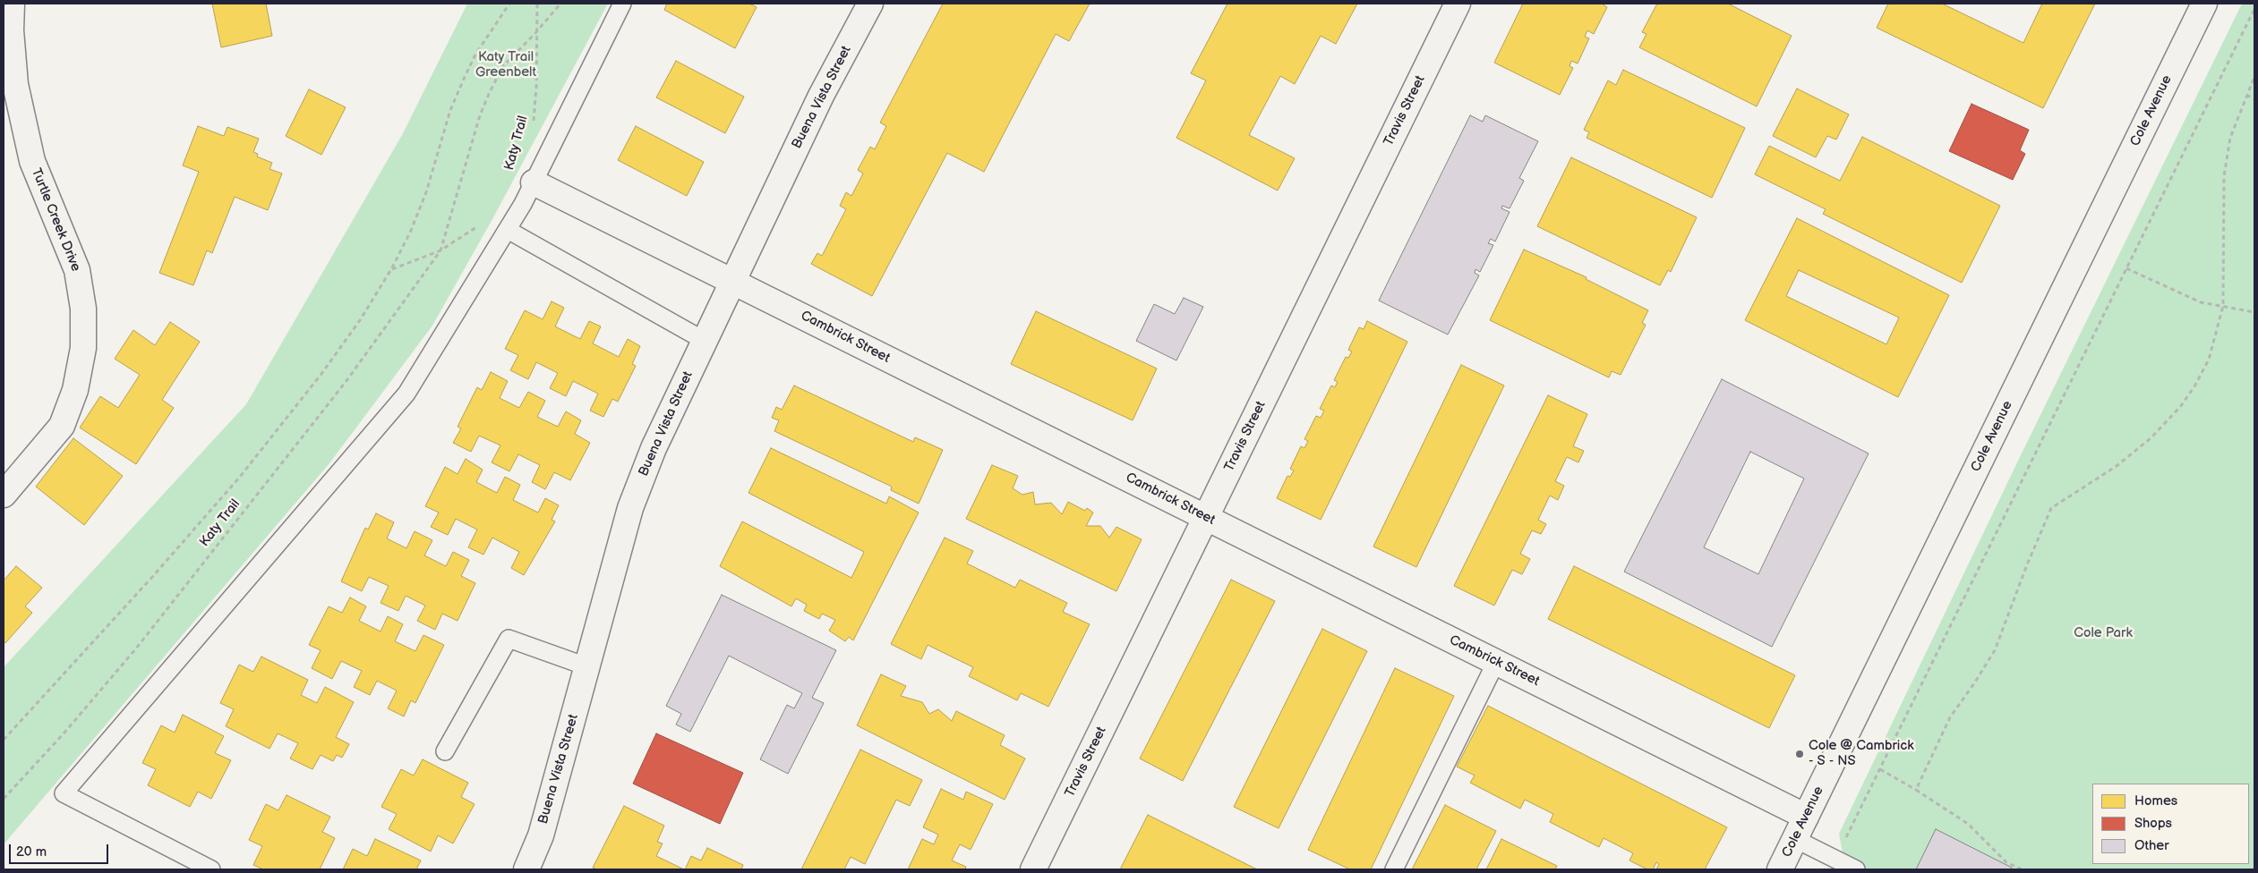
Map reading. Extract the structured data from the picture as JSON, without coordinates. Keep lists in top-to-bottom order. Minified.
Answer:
{"streets":{"street":["Buena Vista Street","Travis Street","Cole Avenue","Turtle Creek Drive","Cambrick Street"],"path":["Katy Trail"]},"crossings":[["Buena Vista Street","Cambrick Street"],["Travis Street","Cambrick Street"],["Cole Avenue","Cambrick Street"]],"parks":["Katy Trail Greenbelt","Cole Park"],"places":["Cole @ Cambrick - S - NS"],"legend":["Homes","Shops","Other"],"scale_bar":"20 m"}
